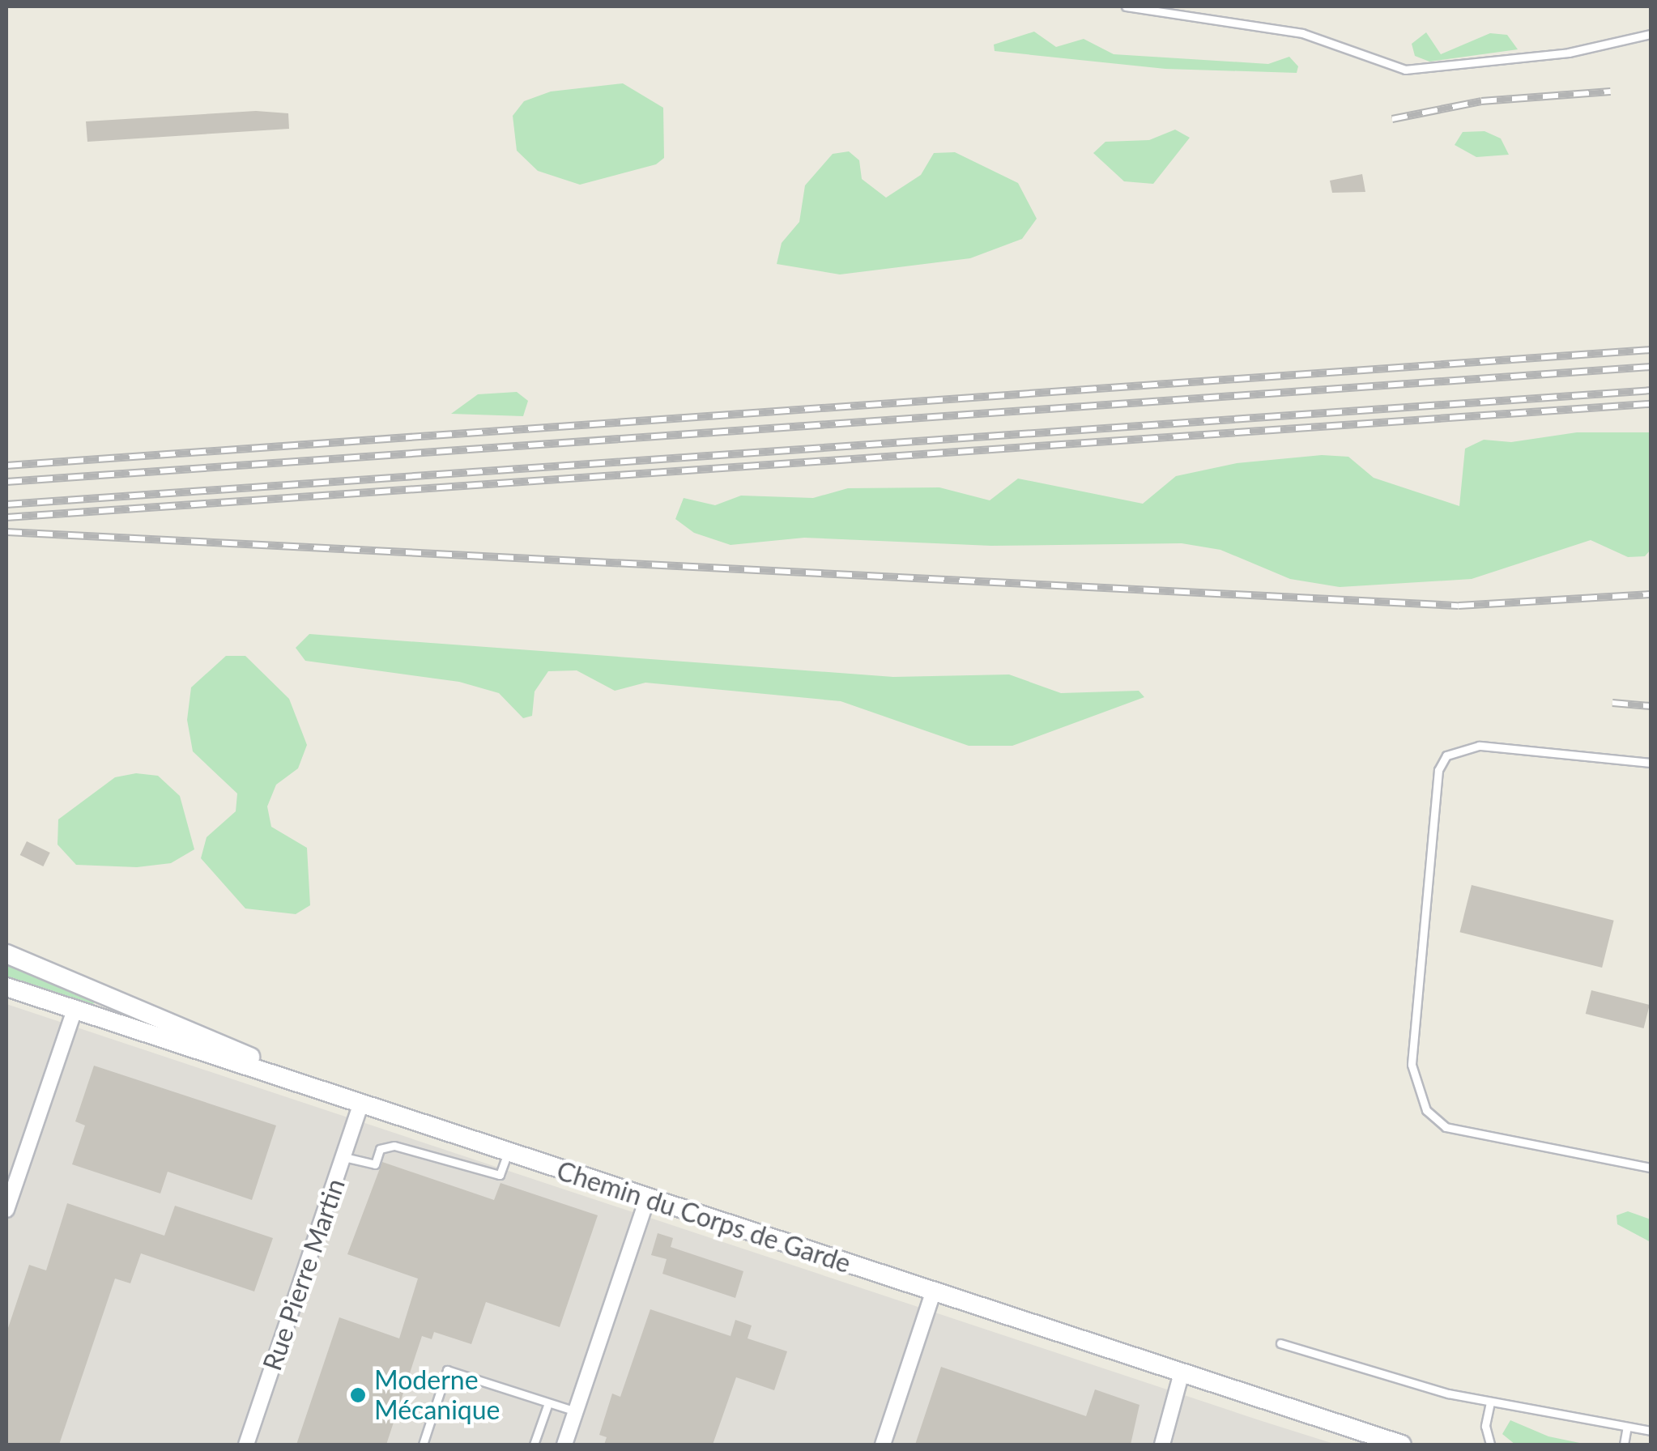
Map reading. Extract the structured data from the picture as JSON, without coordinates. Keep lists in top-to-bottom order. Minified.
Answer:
{"streets":{"street":["Chemin du Corps de Garde","Rue Pierre Martin"]},"crossings":[["Chemin du Corps de Garde","Rue Pierre Martin"]],"places":["Moderne Mécanique"]}
